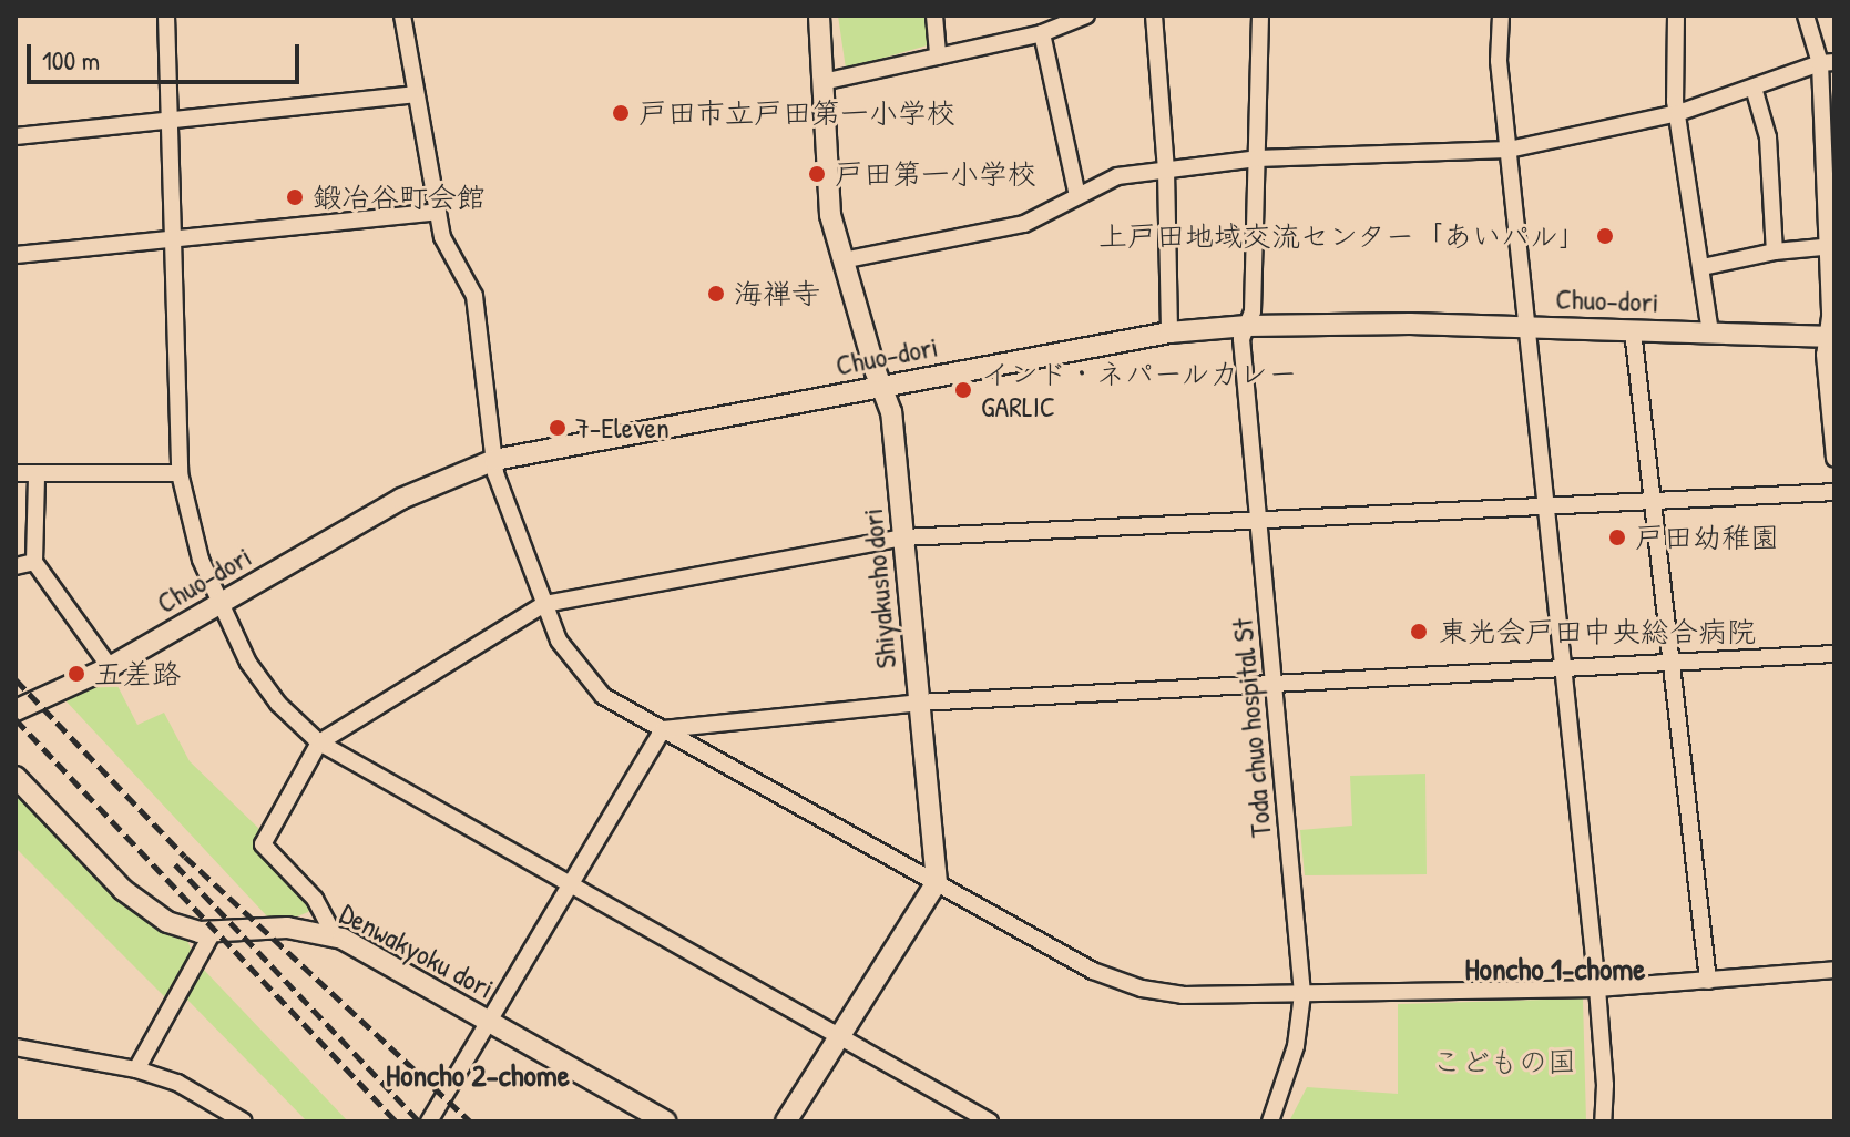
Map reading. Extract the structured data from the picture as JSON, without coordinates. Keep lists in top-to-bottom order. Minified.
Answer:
{"streets":{"street":["Chuo-dori","Shiyakusho dori","Toda chuo hospital St","Denwakyoku dori"]},"crossings":[["Chuo-dori","Shiyakusho dori"],["Chuo-dori","Toda chuo hospital St"]],"districts":["Honcho 1-chome","Honcho 2-chome"],"parks":["こどもの国"],"places":["戸田市立戸田第一小学校","戸田第一小学校","鍛冶谷町会館","上戸田地域交流センター「あいパル」","海禅寺","インド・ネパールカレー GARLIC","7-Eleven","戸田幼稚園","東光会戸田中央総合病院","五差路"],"scale_bar":"100 m"}
